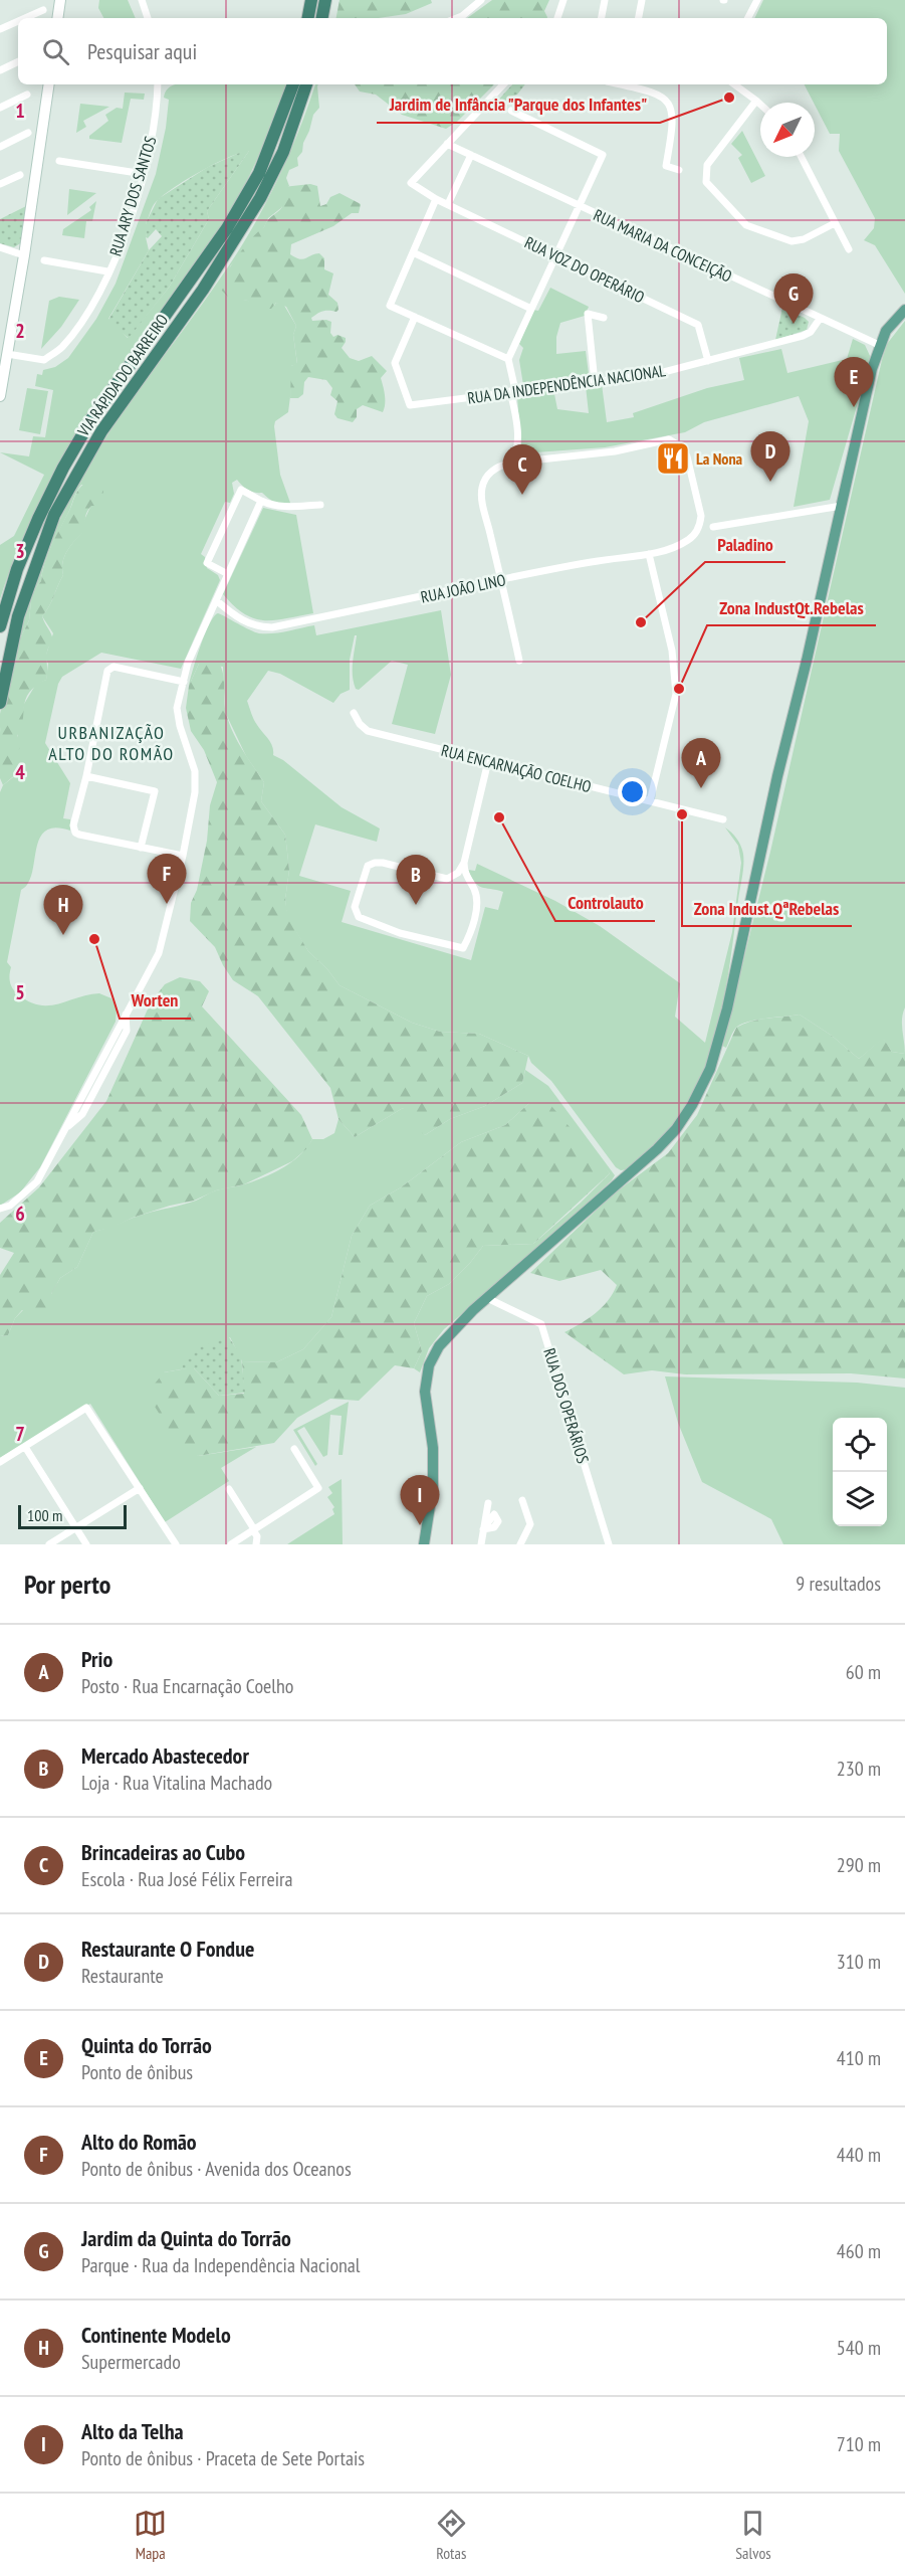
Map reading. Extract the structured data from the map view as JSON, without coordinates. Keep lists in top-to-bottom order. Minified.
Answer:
{"streets":{"highway":["VIA RÁPIDA DO BARREIRO"],"street":["RUA ARY DOS SANTOS","RUA MARIA DA CONCEIÇÃO","RUA VOZ DO OPERÁRIO","RUA DA INDEPENDÊNCIA NACIONAL","RUA JOÃO LINO","RUA ENCARNAÇÃO COELHO","RUA DOS OPERÁRIOS"]},"crossings":[["RUA MARIA DA CONCEIÇÃO","RUA VOZ DO OPERÁRIO"],["RUA MARIA DA CONCEIÇÃO","RUA DA INDEPENDÊNCIA NACIONAL"],["RUA VOZ DO OPERÁRIO","RUA DA INDEPENDÊNCIA NACIONAL"]],"districts":["URBANIZAÇÃO ALTO DO ROMÃO"],"places":{"other":["Jardim de Infância \"Parque dos Infantes\"","Paladino","Zona IndustQt.Rebelas","Zona Indust.QªRebelas","Controlauto","Worten"],"restaurant":["La Nona"]},"scale_bar":"100 m","north":"bottom left","page":{"search":"Pesquisar aqui","pins":["G","E","D","C","A","F","B","H","I"],"scale":"100 m","heading":["Por perto","9 resultados"],"list":[{"mark":"A","name":"Prio","note":"Posto · Rua Encarnação Coelho","value":"60 m"},{"mark":"B","name":"Mercado Abastecedor","note":"Loja · Rua Vitalina Machado","value":"230 m"},{"mark":"C","name":"Brincadeiras ao Cubo","note":"Escola · Rua José Félix Ferreira","value":"290 m"},{"mark":"D","name":"Restaurante O Fondue","note":"Restaurante","value":"310 m"},{"mark":"E","name":"Quinta do Torrão","note":"Ponto de ônibus","value":"410 m"},{"mark":"F","name":"Alto do Romão","note":"Ponto de ônibus · Avenida dos Oceanos","value":"440 m"},{"mark":"G","name":"Jardim da Quinta do Torrão","note":"Parque · Rua da Independência Nacional","value":"460 m"},{"mark":"H","name":"Continente Modelo","note":"Supermercado","value":"540 m"},{"mark":"I","name":"Alto da Telha","note":"Ponto de ônibus · Praceta de Sete Portais","value":"710 m"}],"nav":["Mapa","Rotas","Salvos"]},"grid":{"rows":["1","2","3","4","5","6","7"]}}
